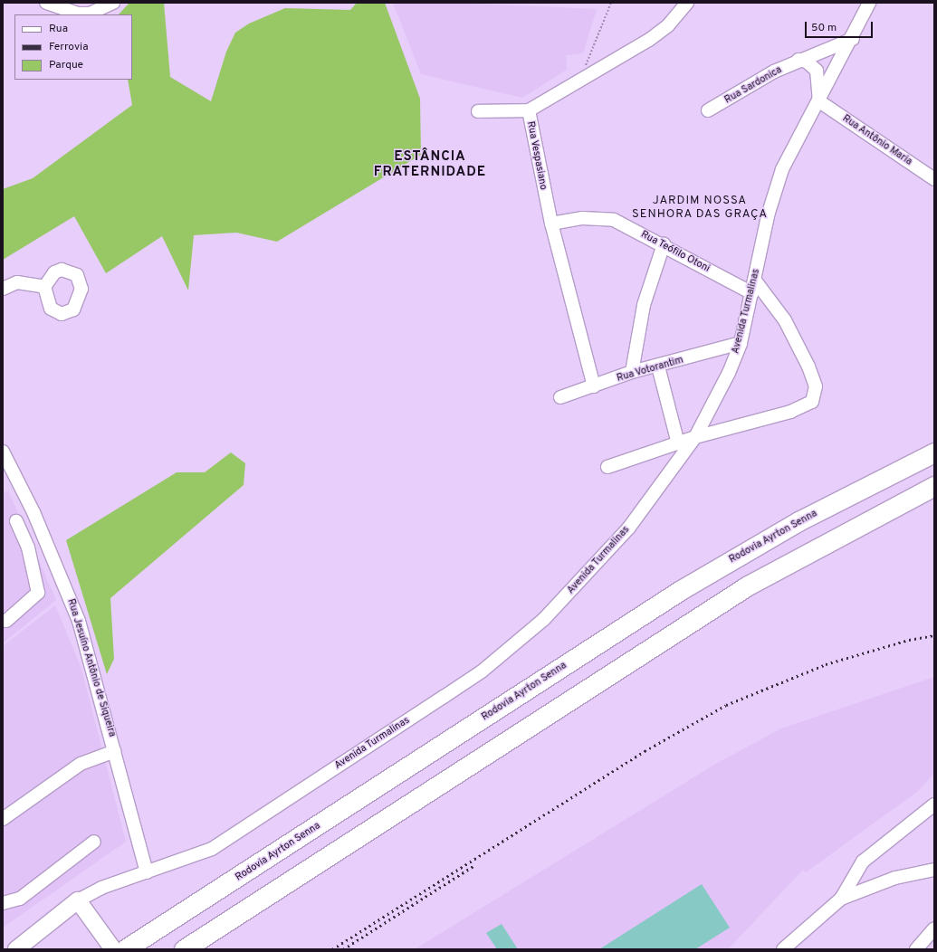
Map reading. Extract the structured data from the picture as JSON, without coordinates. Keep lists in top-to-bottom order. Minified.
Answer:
{"streets":{"highway":["Rodovia Ayrton Senna"],"street":["Rua Sardonica","Rua Antônio Maria","Rua Vespasiano","Rua Teófilo Otoni","Avenida Turmalinas","Rua Votorantim","Rua Jesuíno Antônio de Siqueira"]},"crossings":[["Rua Sardonica","Avenida Turmalinas"],["Rua Antônio Maria","Avenida Turmalinas"],["Rua Vespasiano","Rua Teófilo Otoni"],["Rua Vespasiano","Rua Votorantim"],["Rua Teófilo Otoni","Avenida Turmalinas"],["Avenida Turmalinas","Rua Votorantim"],["Avenida Turmalinas","Rua Jesuíno Antônio de Siqueira"]],"districts":["ESTÂNCIA FRATERNIDADE","JARDIM NOSSA SENHORA DAS GRAÇA"],"legend":["Rua","Ferrovia","Parque"],"scale_bar":"50 m"}
